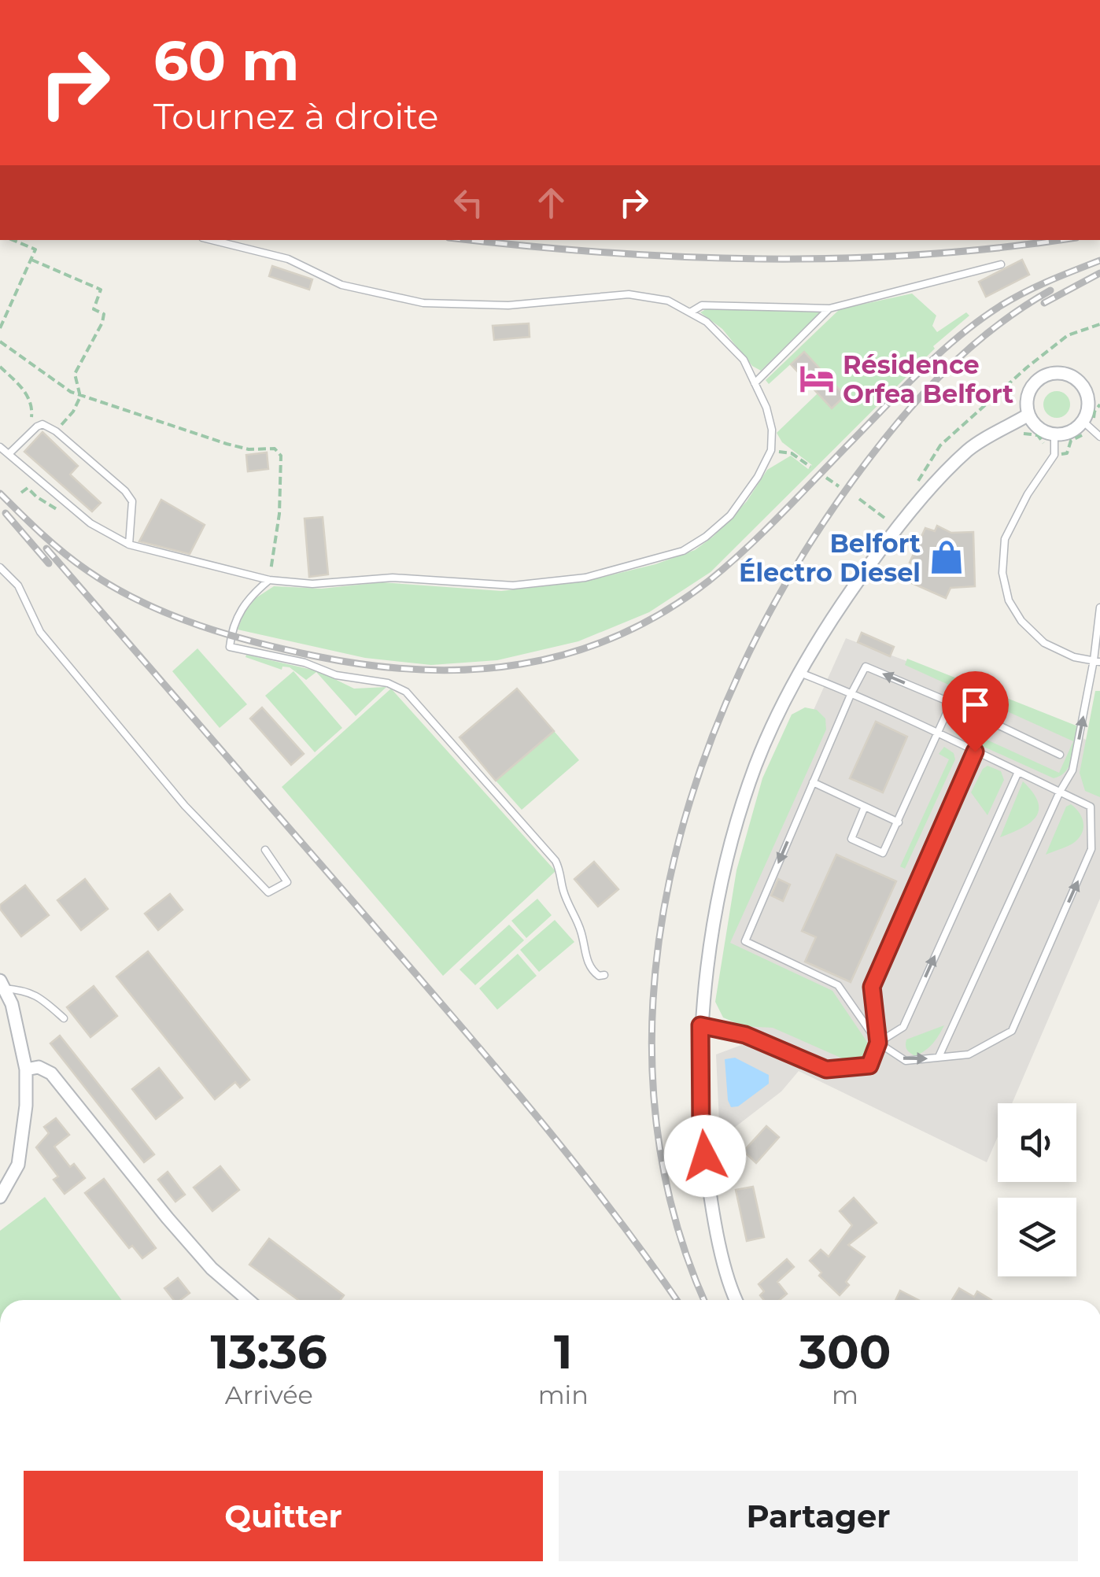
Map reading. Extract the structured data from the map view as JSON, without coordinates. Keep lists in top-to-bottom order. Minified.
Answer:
{"places":{"hotel":["Résidence Orfea Belfort"],"shop":["Belfort Électro Diesel"]},"page":{"turn":["60 m","Tournez à droite"],"eta":["13:36","Arrivée","1","min","300","m"],"buttons":["Quitter","Partager"]}}
